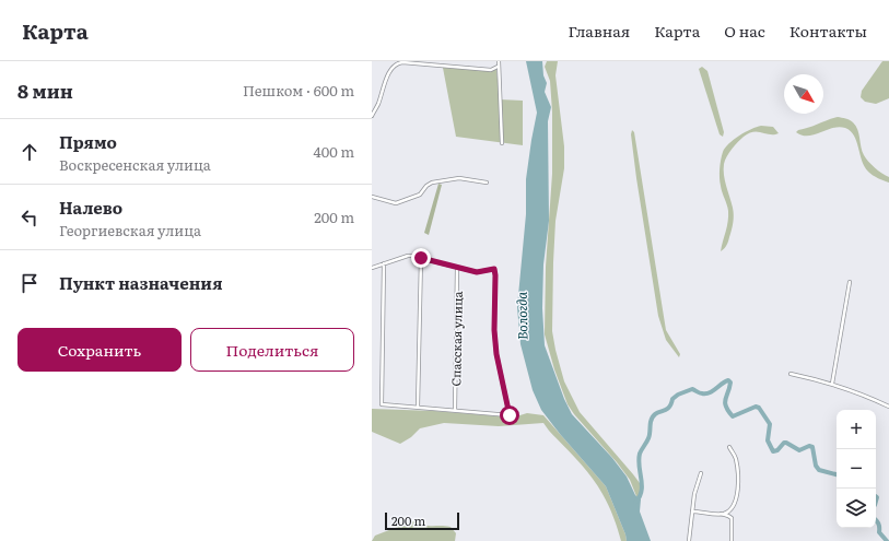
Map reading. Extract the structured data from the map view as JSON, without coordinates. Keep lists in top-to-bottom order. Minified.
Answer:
{"streets":{"street":["Спасская улица"]},"water":["Вологда"],"scale_bar":"200 m","north":"bottom right","page":{"header":"Карта","nav":["Главная","Карта","О нас","Контакты"],"heading":["8 мин","Пешком · 600 m"],"list":[["Прямо","Воскресенская улица","400 m"],["Налево","Георгиевская улица","200 m"],"Пункт назначения"],"buttons":["Сохранить","Поделиться"],"map_buttons":["+","−"],"scale":"200 m"}}
